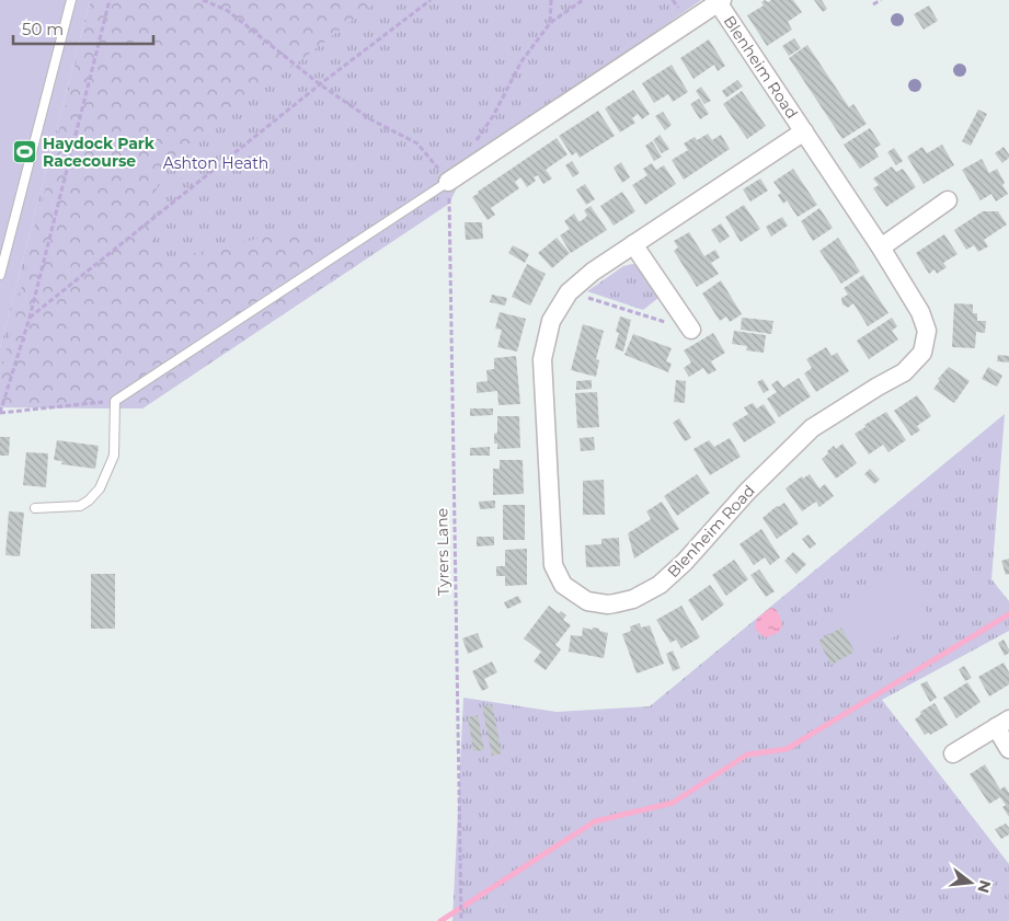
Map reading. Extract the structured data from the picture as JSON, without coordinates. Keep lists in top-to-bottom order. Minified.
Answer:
{"streets":{"street":["Blenheim Road"],"path":["Tyrers Lane"]},"parks":["Ashton Heath"],"places":{"sports":["Haydock Park Racecourse"]},"scale_bar":"50 m","north":"right"}
